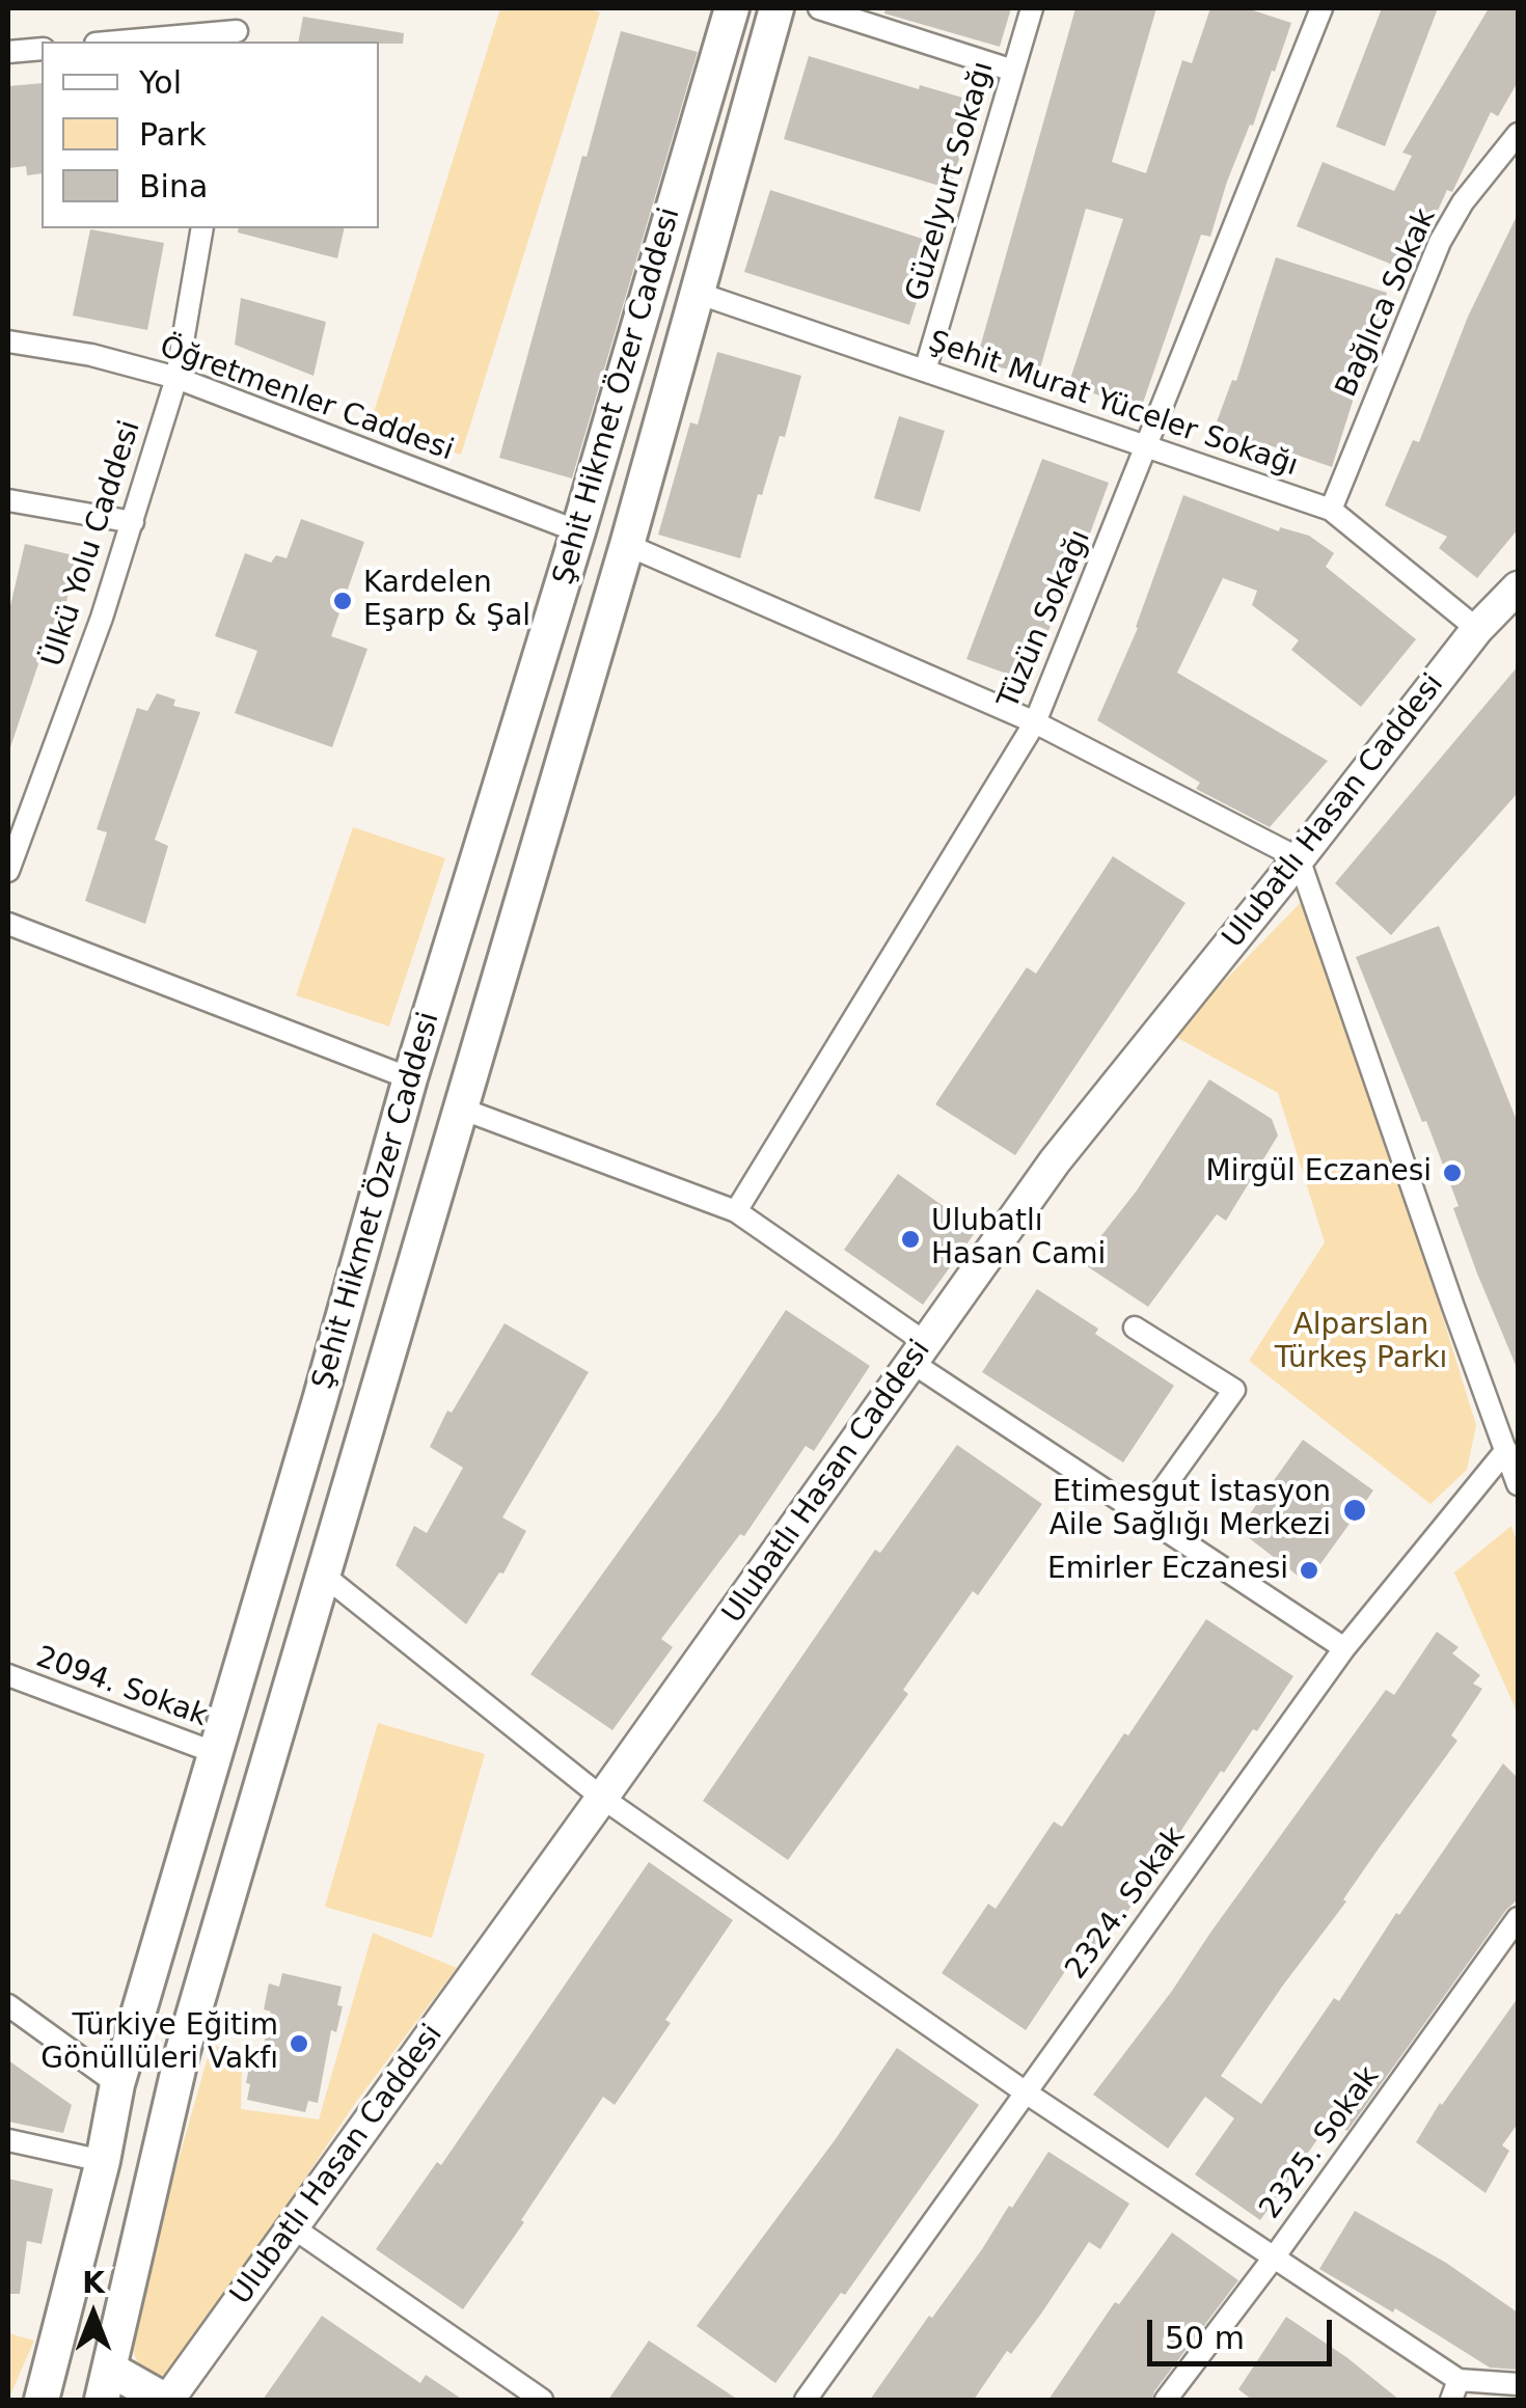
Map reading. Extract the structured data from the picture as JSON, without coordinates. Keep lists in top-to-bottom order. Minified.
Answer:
{"streets":{"main road":["Şehit Hikmet Özer Caddesi"],"street":["Güzelyurt Sokağı","Bağlıca Sokak","Öğretmenler Caddesi","Şehit Murat Yüceler Sokağı","Ülkü Yolu Caddesi","Tüzün Sokağı","Ulubatlı Hasan Caddesi","2094. Sokak","2324. Sokak","2325. Sokak"]},"crossings":[["Güzelyurt Sokağı","Şehit Murat Yüceler Sokağı"],["Bağlıca Sokak","Şehit Murat Yüceler Sokağı"],["Şehit Hikmet Özer Caddesi","Öğretmenler Caddesi"],["Şehit Hikmet Özer Caddesi","Şehit Murat Yüceler Sokağı"],["Şehit Hikmet Özer Caddesi","2094. Sokak"],["Öğretmenler Caddesi","Ülkü Yolu Caddesi"],["Şehit Murat Yüceler Sokağı","Tüzün Sokağı"],["Şehit Murat Yüceler Sokağı","Ulubatlı Hasan Caddesi"]],"parks":["Alparslan Türkeş Parkı"],"places":["Kardelen Eşarp & Şal","Mirgül Eczanesi","Ulubatlı Hasan Cami","Etimesgut İstasyon Aile Sağlığı Merkezi","Emirler Eczanesi","Türkiye Eğitim Gönüllüleri Vakfı"],"legend":["Yol","Park","Bina"],"scale_bar":"50 m","north":"top"}
